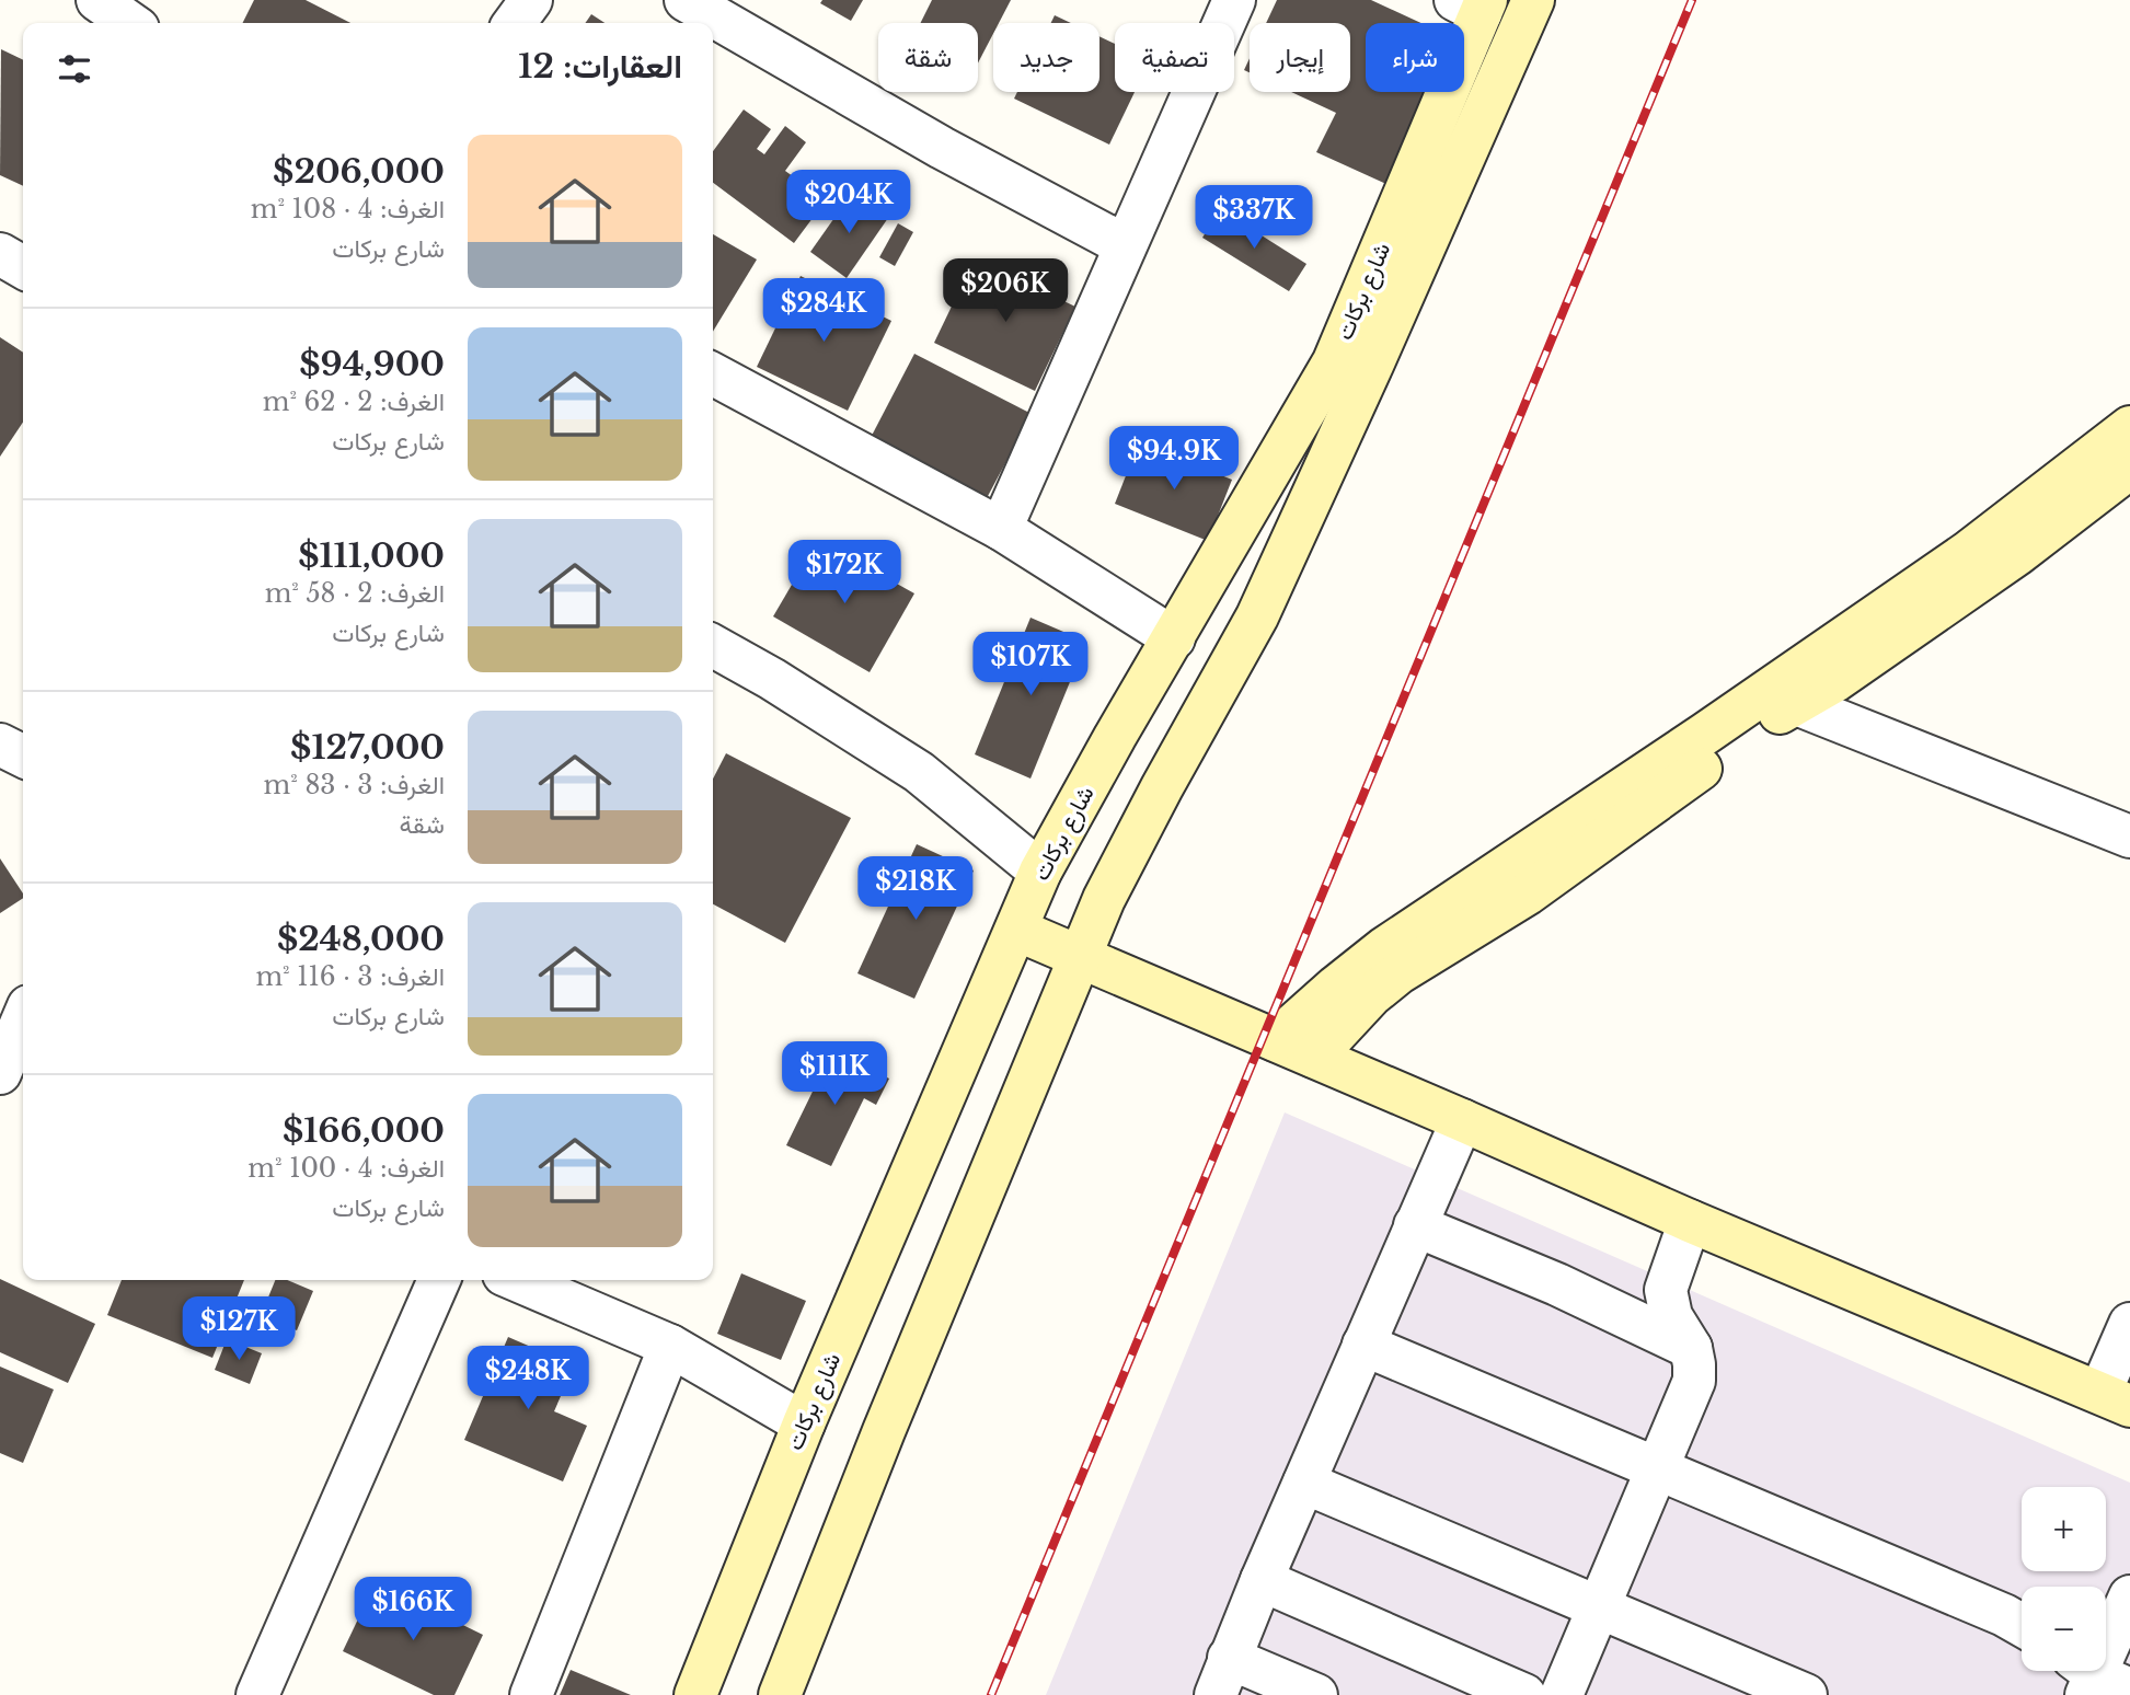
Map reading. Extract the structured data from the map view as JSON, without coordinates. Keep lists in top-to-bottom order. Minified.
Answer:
{"streets":{"main road":["شارع بركات"]},"page":{"chip":["شراء","إيجار","تصفية","جديد","شقة"],"heading":"العقارات: 12","list":[{"name":"$206,000","note":"الغرف: 4 · 108 m² · شارع بركات"},{"name":"$94,900","note":"الغرف: 2 · 62 m² · شارع بركات"},{"name":"$111,000","note":"الغرف: 2 · 58 m² · شارع بركات"},{"name":"$127,000","note":"الغرف: 3 · 83 m² · شقة"},{"name":"$248,000","note":"الغرف: 3 · 116 m² · شارع بركات"},{"name":"$166,000","note":"الغرف: 4 · 100 m² · شارع بركات"}],"price":["$204K","$337K","$206K","$284K","$94.9K","$172K","$107K","$218K","$111K","$127K","$248K","$166K"],"map_buttons":["+","−"]}}
